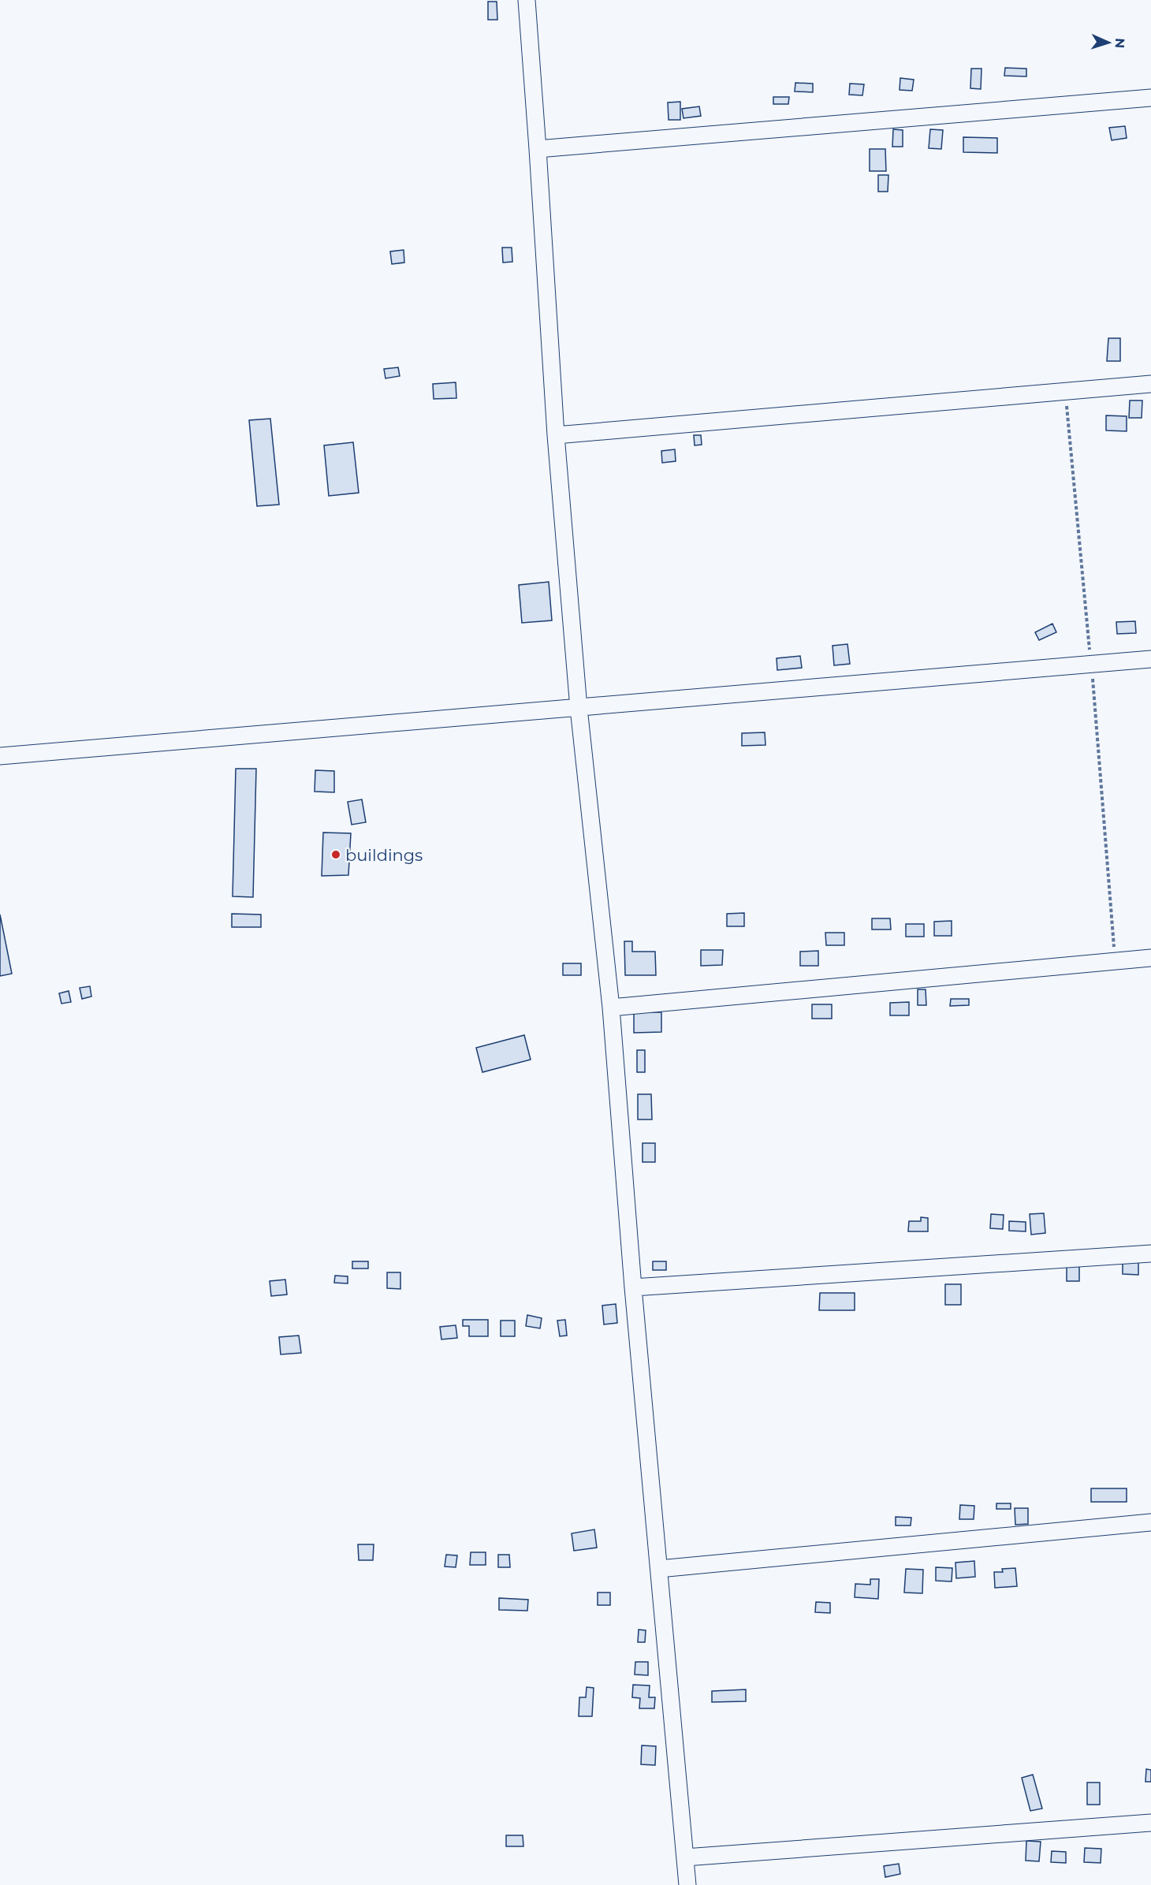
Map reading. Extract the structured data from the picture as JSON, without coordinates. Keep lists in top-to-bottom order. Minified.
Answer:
{"places":["buildings"],"north":"right"}
